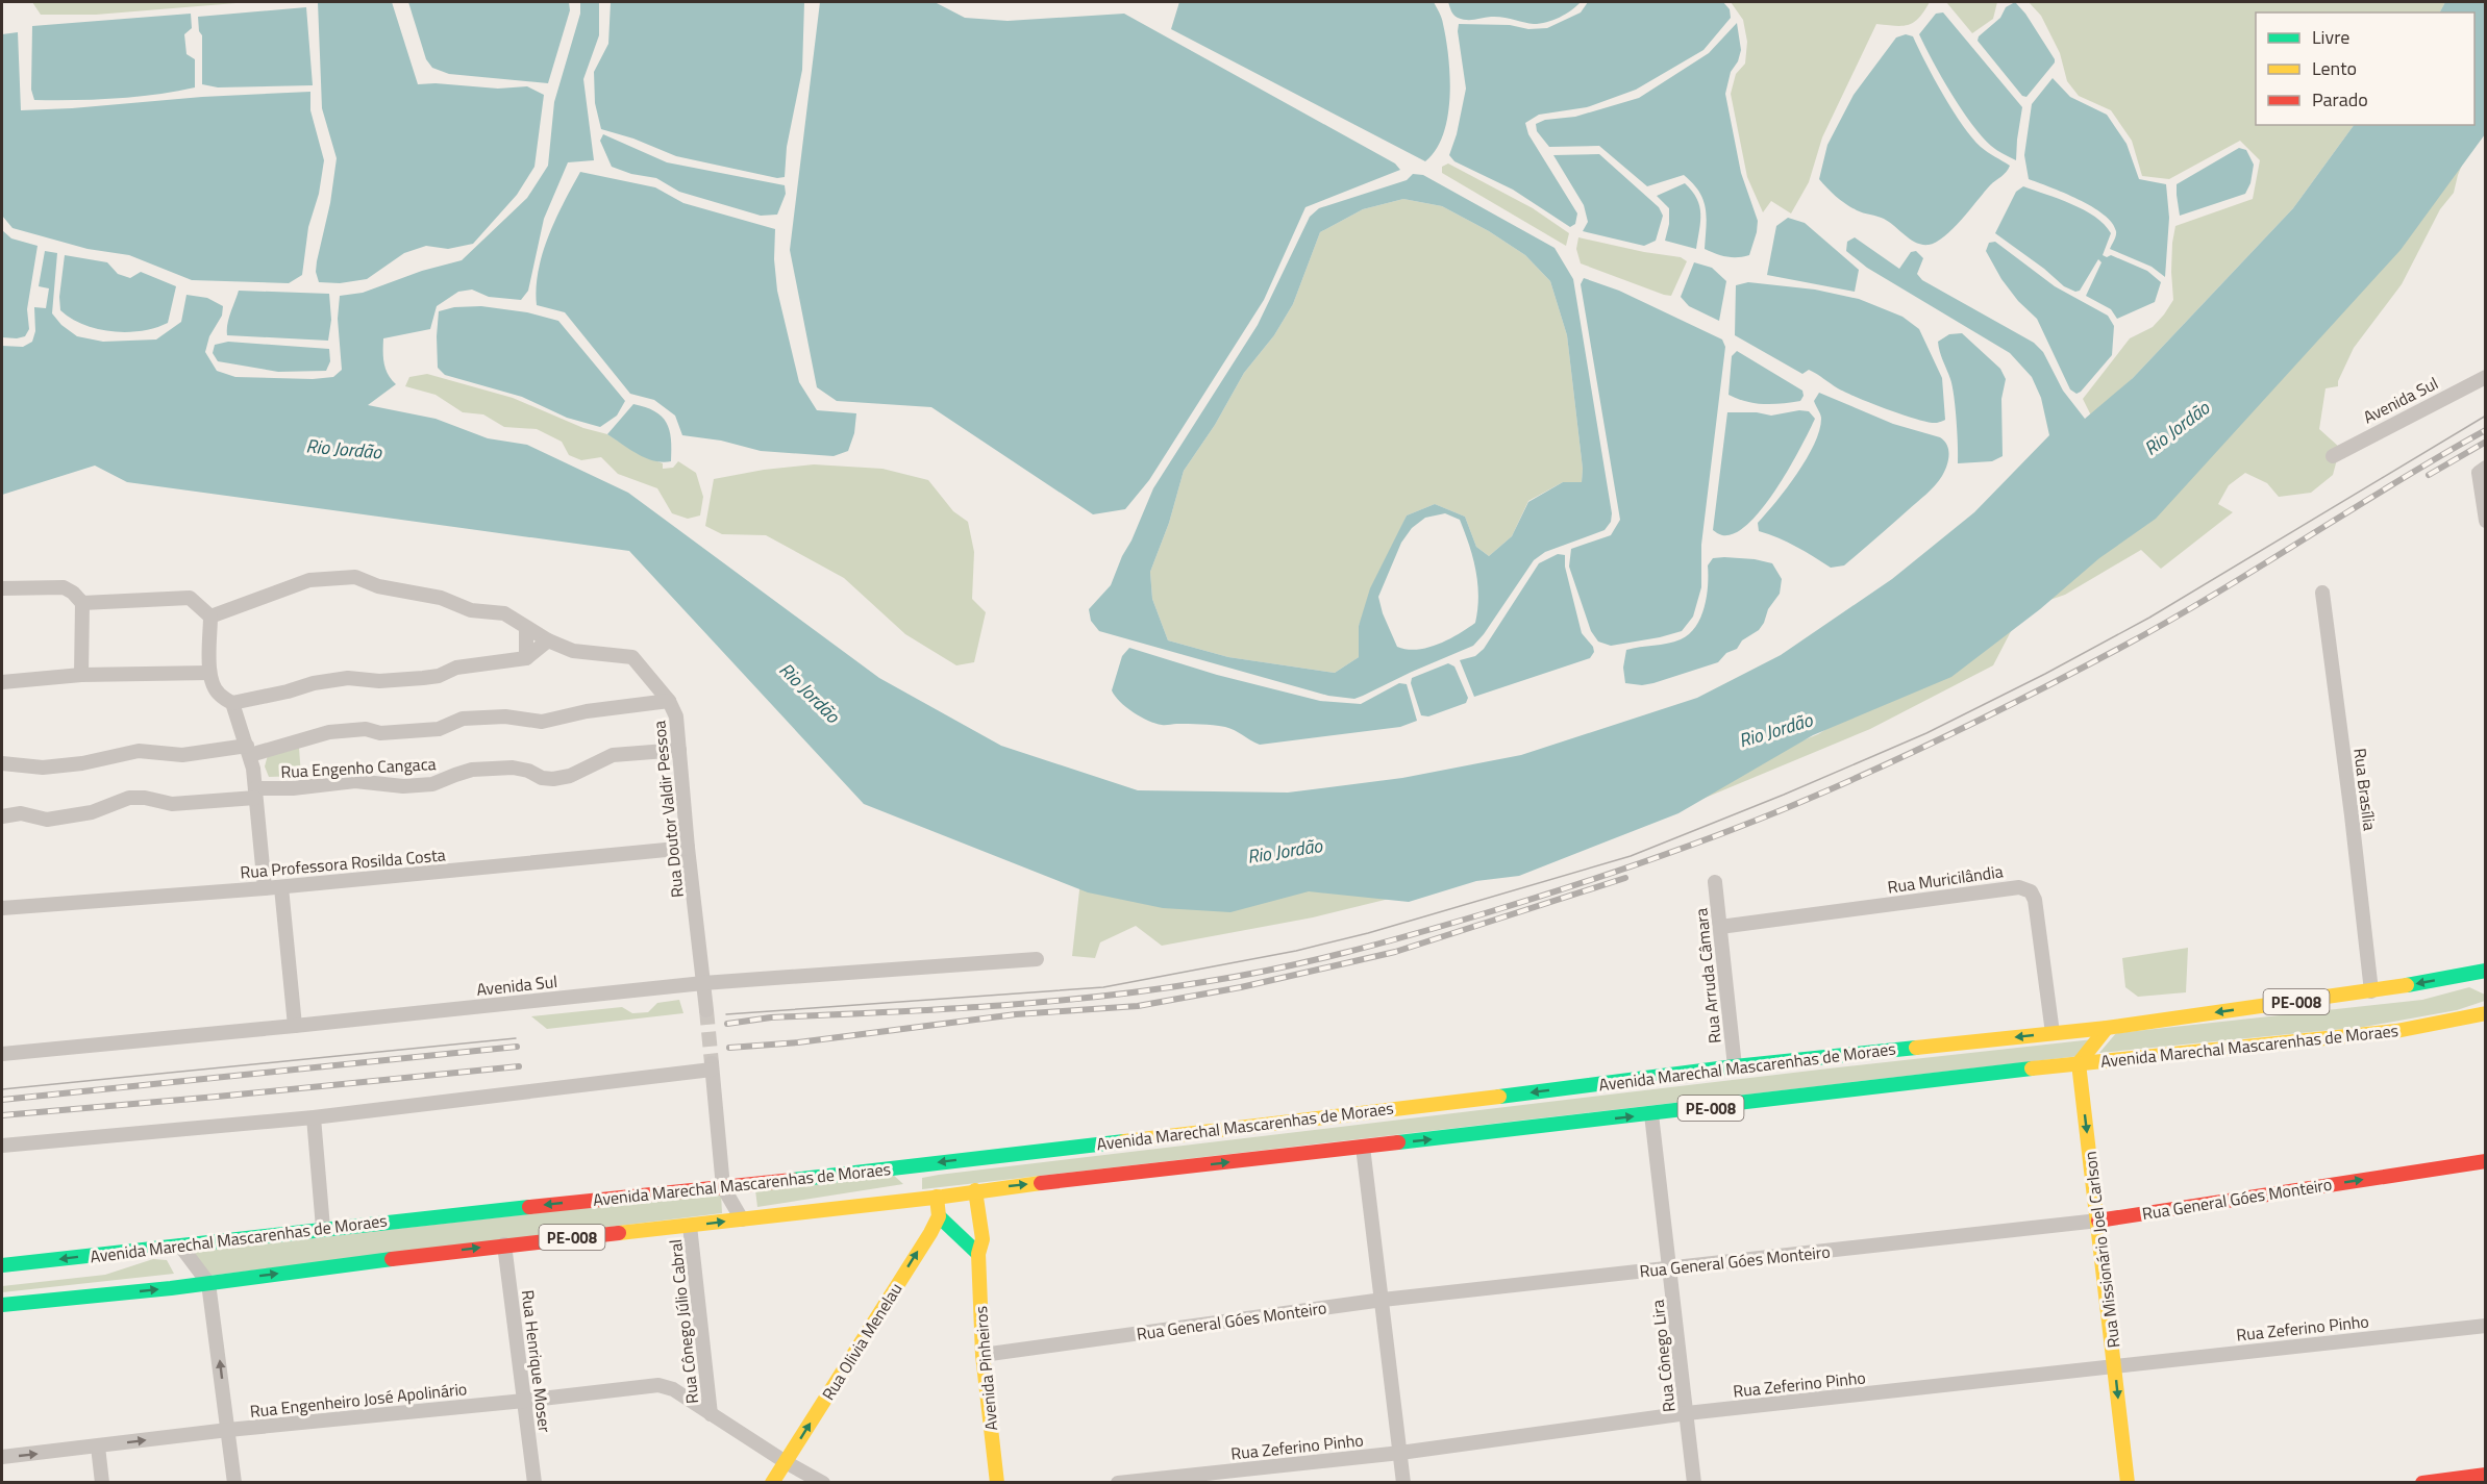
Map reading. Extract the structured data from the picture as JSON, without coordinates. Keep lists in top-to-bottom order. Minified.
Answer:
{"streets":{"main road":["PE-008","Avenida Marechal Mascarenhas de Moraes","Rua General Góes Monteiro","Rua Missionário Joel Carlson","Rua Olivia Menelau","Avenida Pinheiros"],"street":["Avenida Sul","Rua Engenho Cangaca","Rua Brasília","Rua Doutor Valdir Pessoa","Rua Professora Rosilda Costa","Rua Muricilândia","Rua Arruda Câmara","Rua Cônego Júlio Cabral","Rua Zeferino Pinho","Rua Cônego Lira","Rua Henrique Moser","Rua Engenheiro José Apolinário"]},"crossings":[["Avenida Sul","Rua Doutor Valdir Pessoa"],["Rua Engenho Cangaca","Rua Doutor Valdir Pessoa"],["Rua Brasília","Avenida Marechal Mascarenhas de Moraes"],["Rua Doutor Valdir Pessoa","Rua Professora Rosilda Costa"],["Rua Muricilândia","Rua Arruda Câmara"],["Rua Muricilândia","Avenida Marechal Mascarenhas de Moraes"],["Rua Arruda Câmara","Avenida Marechal Mascarenhas de Moraes"],["Avenida Marechal Mascarenhas de Moraes","Rua Missionário Joel Carlson"],["Avenida Marechal Mascarenhas de Moraes","Rua Cônego Júlio Cabral"],["Avenida Marechal Mascarenhas de Moraes","Rua Cônego Lira"],["Avenida Marechal Mascarenhas de Moraes","Rua Henrique Moser"],["Avenida Marechal Mascarenhas de Moraes","Avenida Pinheiros"],["Rua General Góes Monteiro","Rua Missionário Joel Carlson"],["Rua General Góes Monteiro","Rua Cônego Lira"],["Rua General Góes Monteiro","Avenida Pinheiros"],["Rua Missionário Joel Carlson","Rua Zeferino Pinho"],["Rua Cônego Júlio Cabral","Rua Engenheiro José Apolinário"],["Rua Zeferino Pinho","Rua Cônego Lira"],["Rua Henrique Moser","Rua Engenheiro José Apolinário"]],"one_way":["Rua Missionário Joel Carlson","Rua Olivia Menelau"],"water":["Rio Jordão"],"legend":["Livre","Lento","Parado"]}
